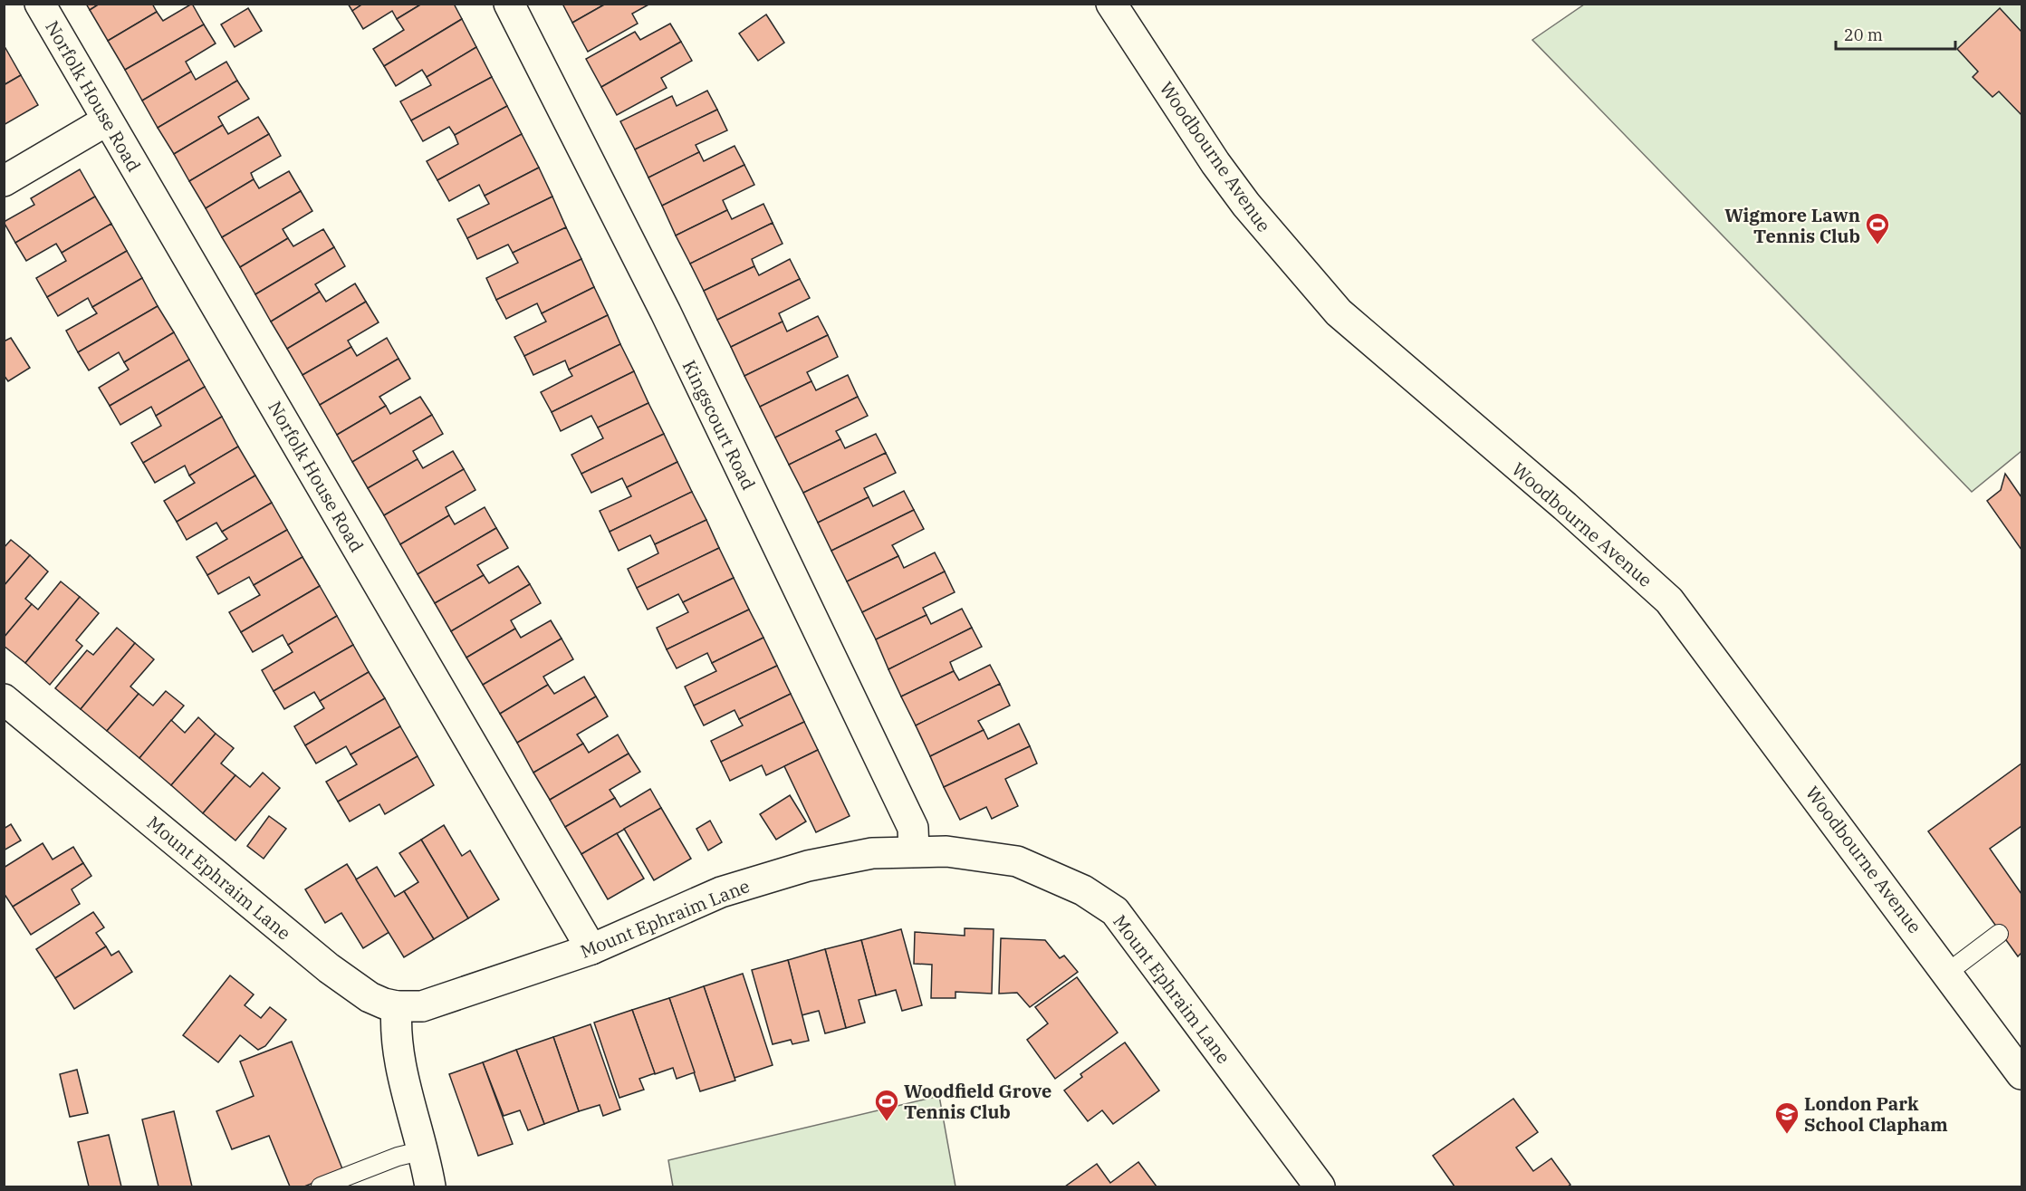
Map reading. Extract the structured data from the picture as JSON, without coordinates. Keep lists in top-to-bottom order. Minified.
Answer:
{"streets":{"street":["Norfolk House Road","Woodbourne Avenue","Kingscourt Road","Mount Ephraim Lane"]},"crossings":[["Norfolk House Road","Mount Ephraim Lane"],["Kingscourt Road","Mount Ephraim Lane"]],"places":{"sports":["Wigmore Lawn Tennis Club","Woodfield Grove Tennis Club"],"school or university":["London Park School Clapham"]},"scale_bar":"20 m"}
